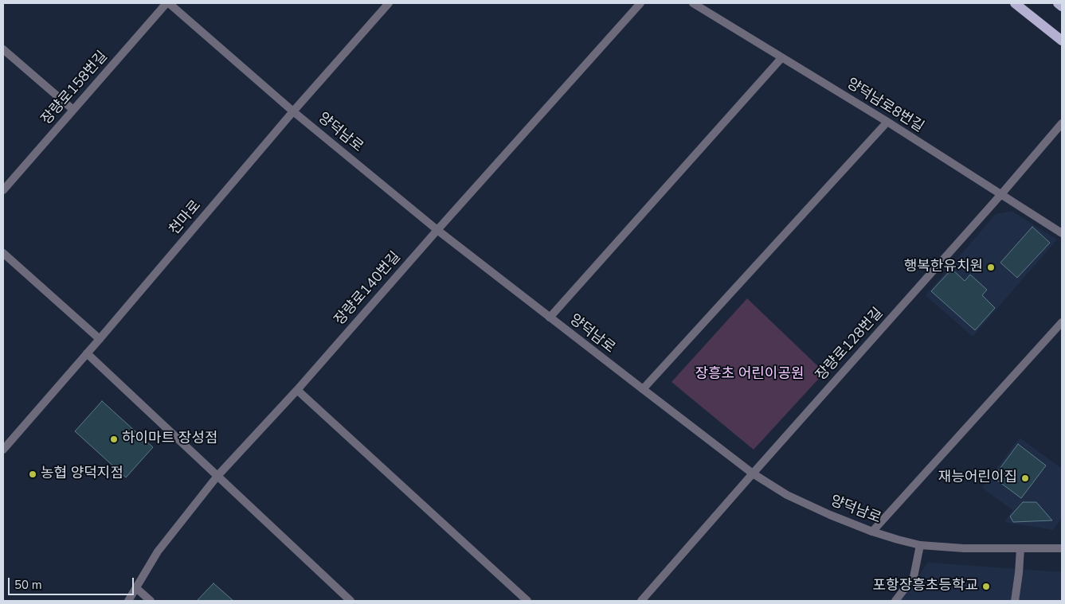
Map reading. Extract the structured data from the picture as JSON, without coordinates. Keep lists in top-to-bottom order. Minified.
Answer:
{"streets":{"street":["장량로158번길","양덕남로8번길","양덕남로","천마로","장량로140번길","장량로128번길"]},"crossings":[["장량로158번길","양덕남로"],["양덕남로8번길","장량로128번길"],["양덕남로","천마로"],["양덕남로","장량로140번길"],["양덕남로","장량로128번길"]],"parks":["장흥초 어린이공원"],"places":["행복한유치원","하이마트 장성점","농협 양덕지점","재능어린이집","포항장흥초등학교"],"scale_bar":"50 m"}
